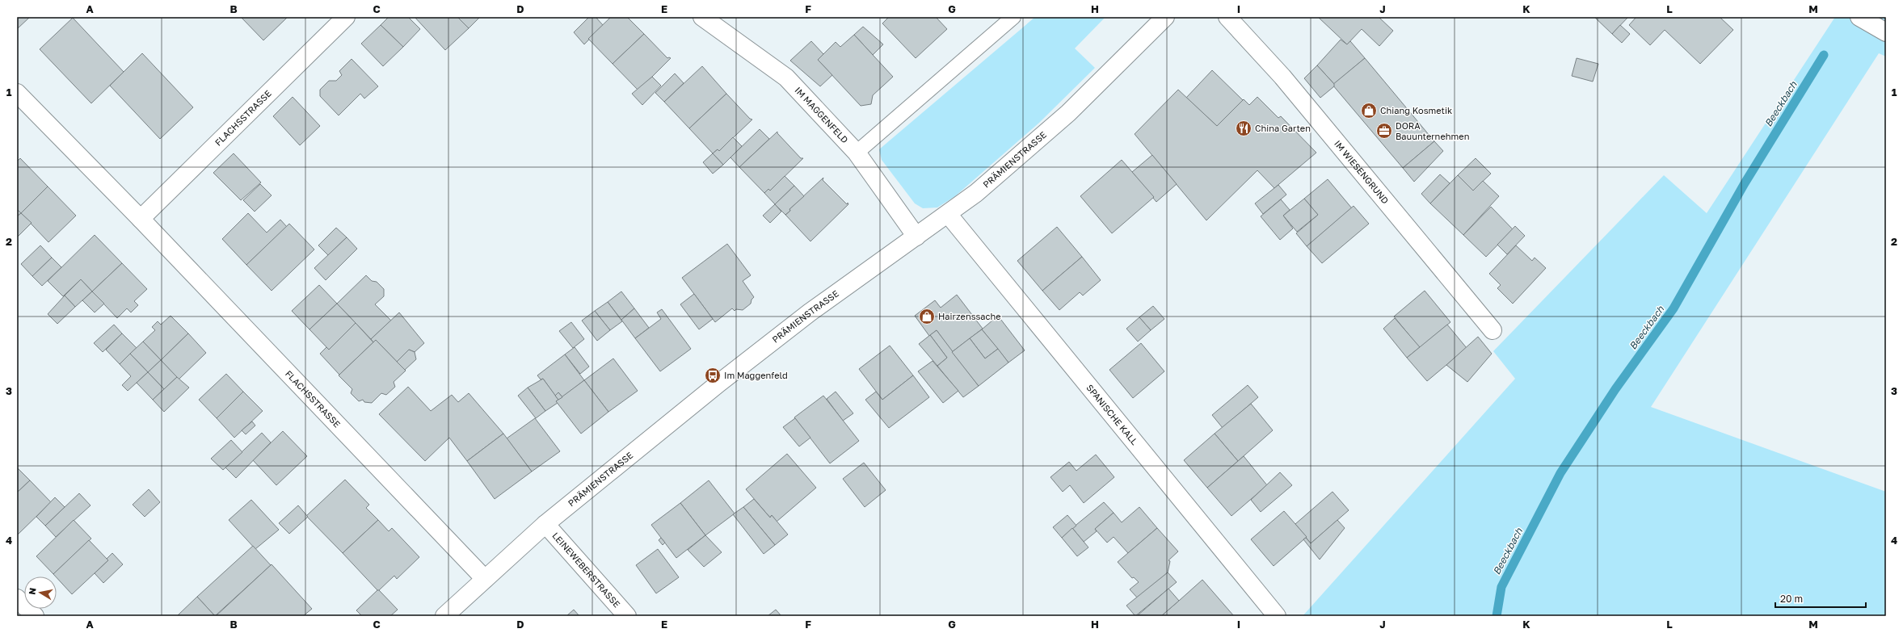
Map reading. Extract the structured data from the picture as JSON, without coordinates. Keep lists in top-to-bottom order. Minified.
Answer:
{"streets":{"street":["IM MAGGENFELD","FLACHSSTRASSE","PRÄMIENSTRASSE","IM WIESENGRUND","SPANISCHE KALL","LEINEWEBERSTRASSE"]},"crossings":[["IM MAGGENFELD","PRÄMIENSTRASSE"],["FLACHSSTRASSE","PRÄMIENSTRASSE"],["PRÄMIENSTRASSE","SPANISCHE KALL"],["PRÄMIENSTRASSE","LEINEWEBERSTRASSE"]],"water":["Beeckbach"],"places":{"shop":["Chiang Kosmetik","Hairzenssache"],"restaurant":["China Garten"],"office":["DORA Bauunternehmen"],"bus stop":["Im Maggenfeld"]},"scale_bar":"20 m","north":"left","grid":{"columns":["A","B","C","D","E","F","G","H","I","J","K","L","M"],"rows":["1","2","3","4"]}}
